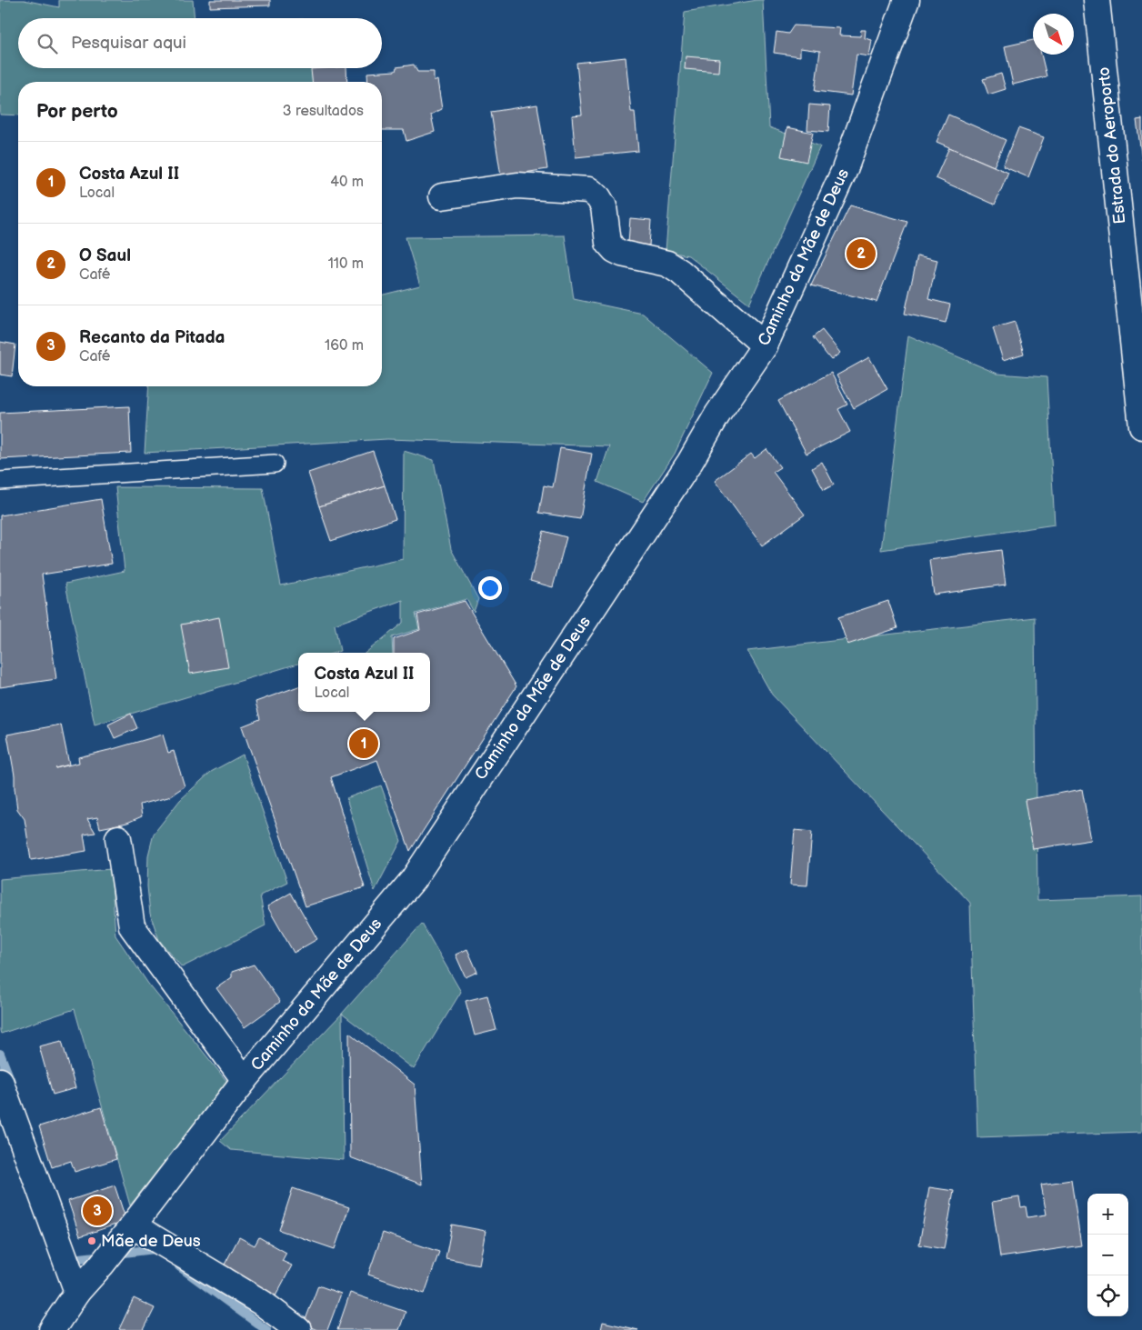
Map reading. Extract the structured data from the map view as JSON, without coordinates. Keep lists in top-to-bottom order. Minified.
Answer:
{"streets":{"street":["Estrada do Aeroporto","Caminho da Mãe de Deus"]},"places":["Mãe de Deus"],"north":"bottom right","page":{"search":"Pesquisar aqui","heading":["Por perto","3 resultados"],"list":[{"mark":"1","name":"Costa Azul II","note":"Local","value":"40 m"},{"mark":"2","name":"O Saul","note":"Café","value":"110 m"},{"mark":"3","name":"Recanto da Pitada","note":"Café","value":"160 m"}],"pins":["2","1","3"],"popup":["Costa Azul II","Local"],"map_buttons":["+","−"]}}
